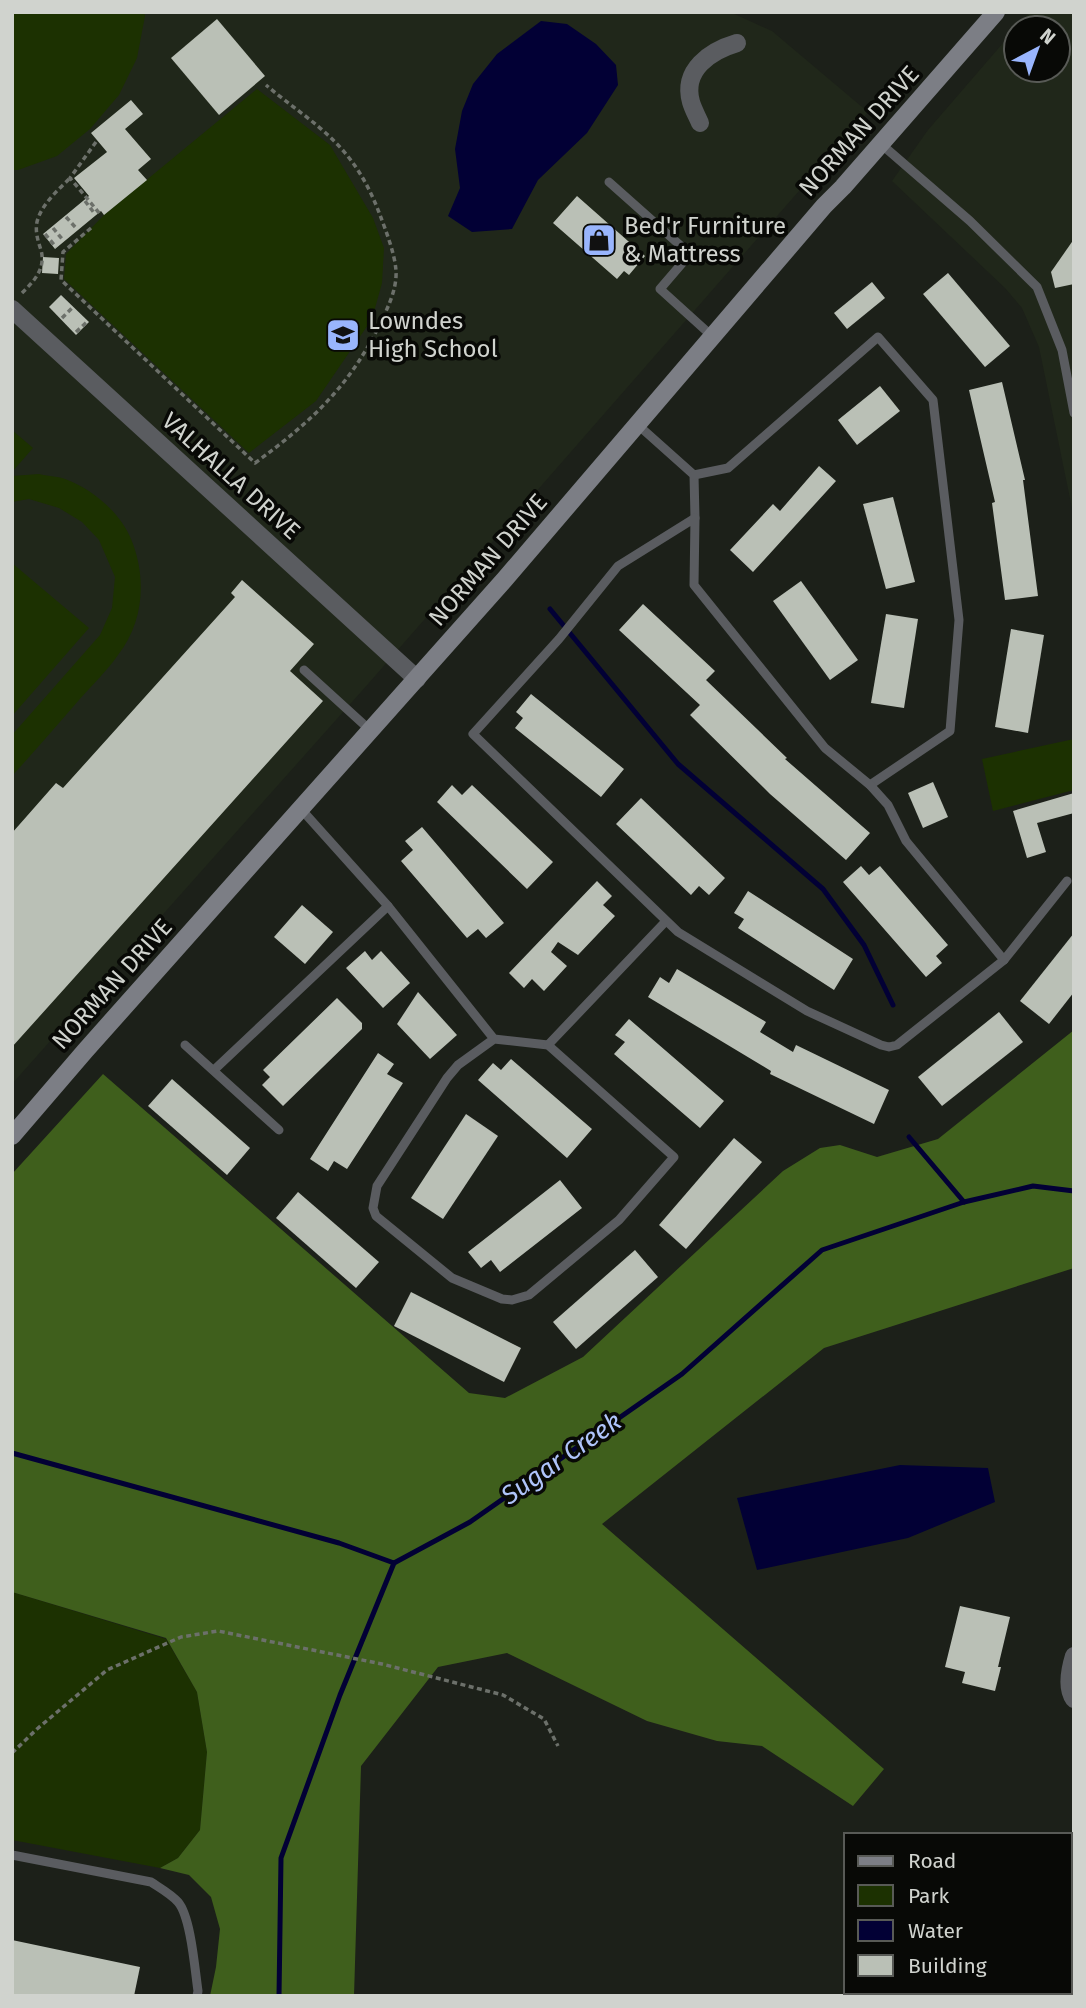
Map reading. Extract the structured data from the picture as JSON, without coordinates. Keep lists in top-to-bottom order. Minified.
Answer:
{"streets":{"street":["NORMAN DRIVE","VALHALLA DRIVE"]},"crossings":[["NORMAN DRIVE","VALHALLA DRIVE"]],"water":["Sugar Creek"],"places":{"shop":["Bed'r Furniture & Mattress"],"school or university":["Lowndes High School"]},"legend":["Road","Park","Water","Building"],"north":"top right"}
